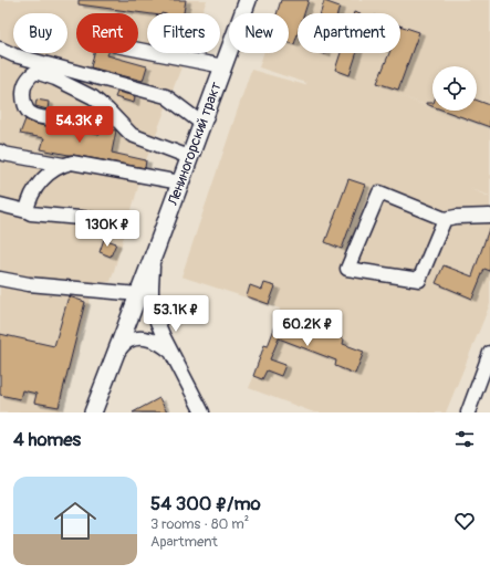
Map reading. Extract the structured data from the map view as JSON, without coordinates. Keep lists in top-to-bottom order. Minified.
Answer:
{"streets":{"main road":["Лениногорский тракт"]},"page":{"chip":["Buy","Rent","Filters","New","Apartment"],"price":["54.3K ₽","130K ₽","53.1K ₽","60.2K ₽"],"heading":"4 homes","list":[{"name":"54 300 ₽/mo","note":"3 rooms · 80 m² · Apartment"}]}}
